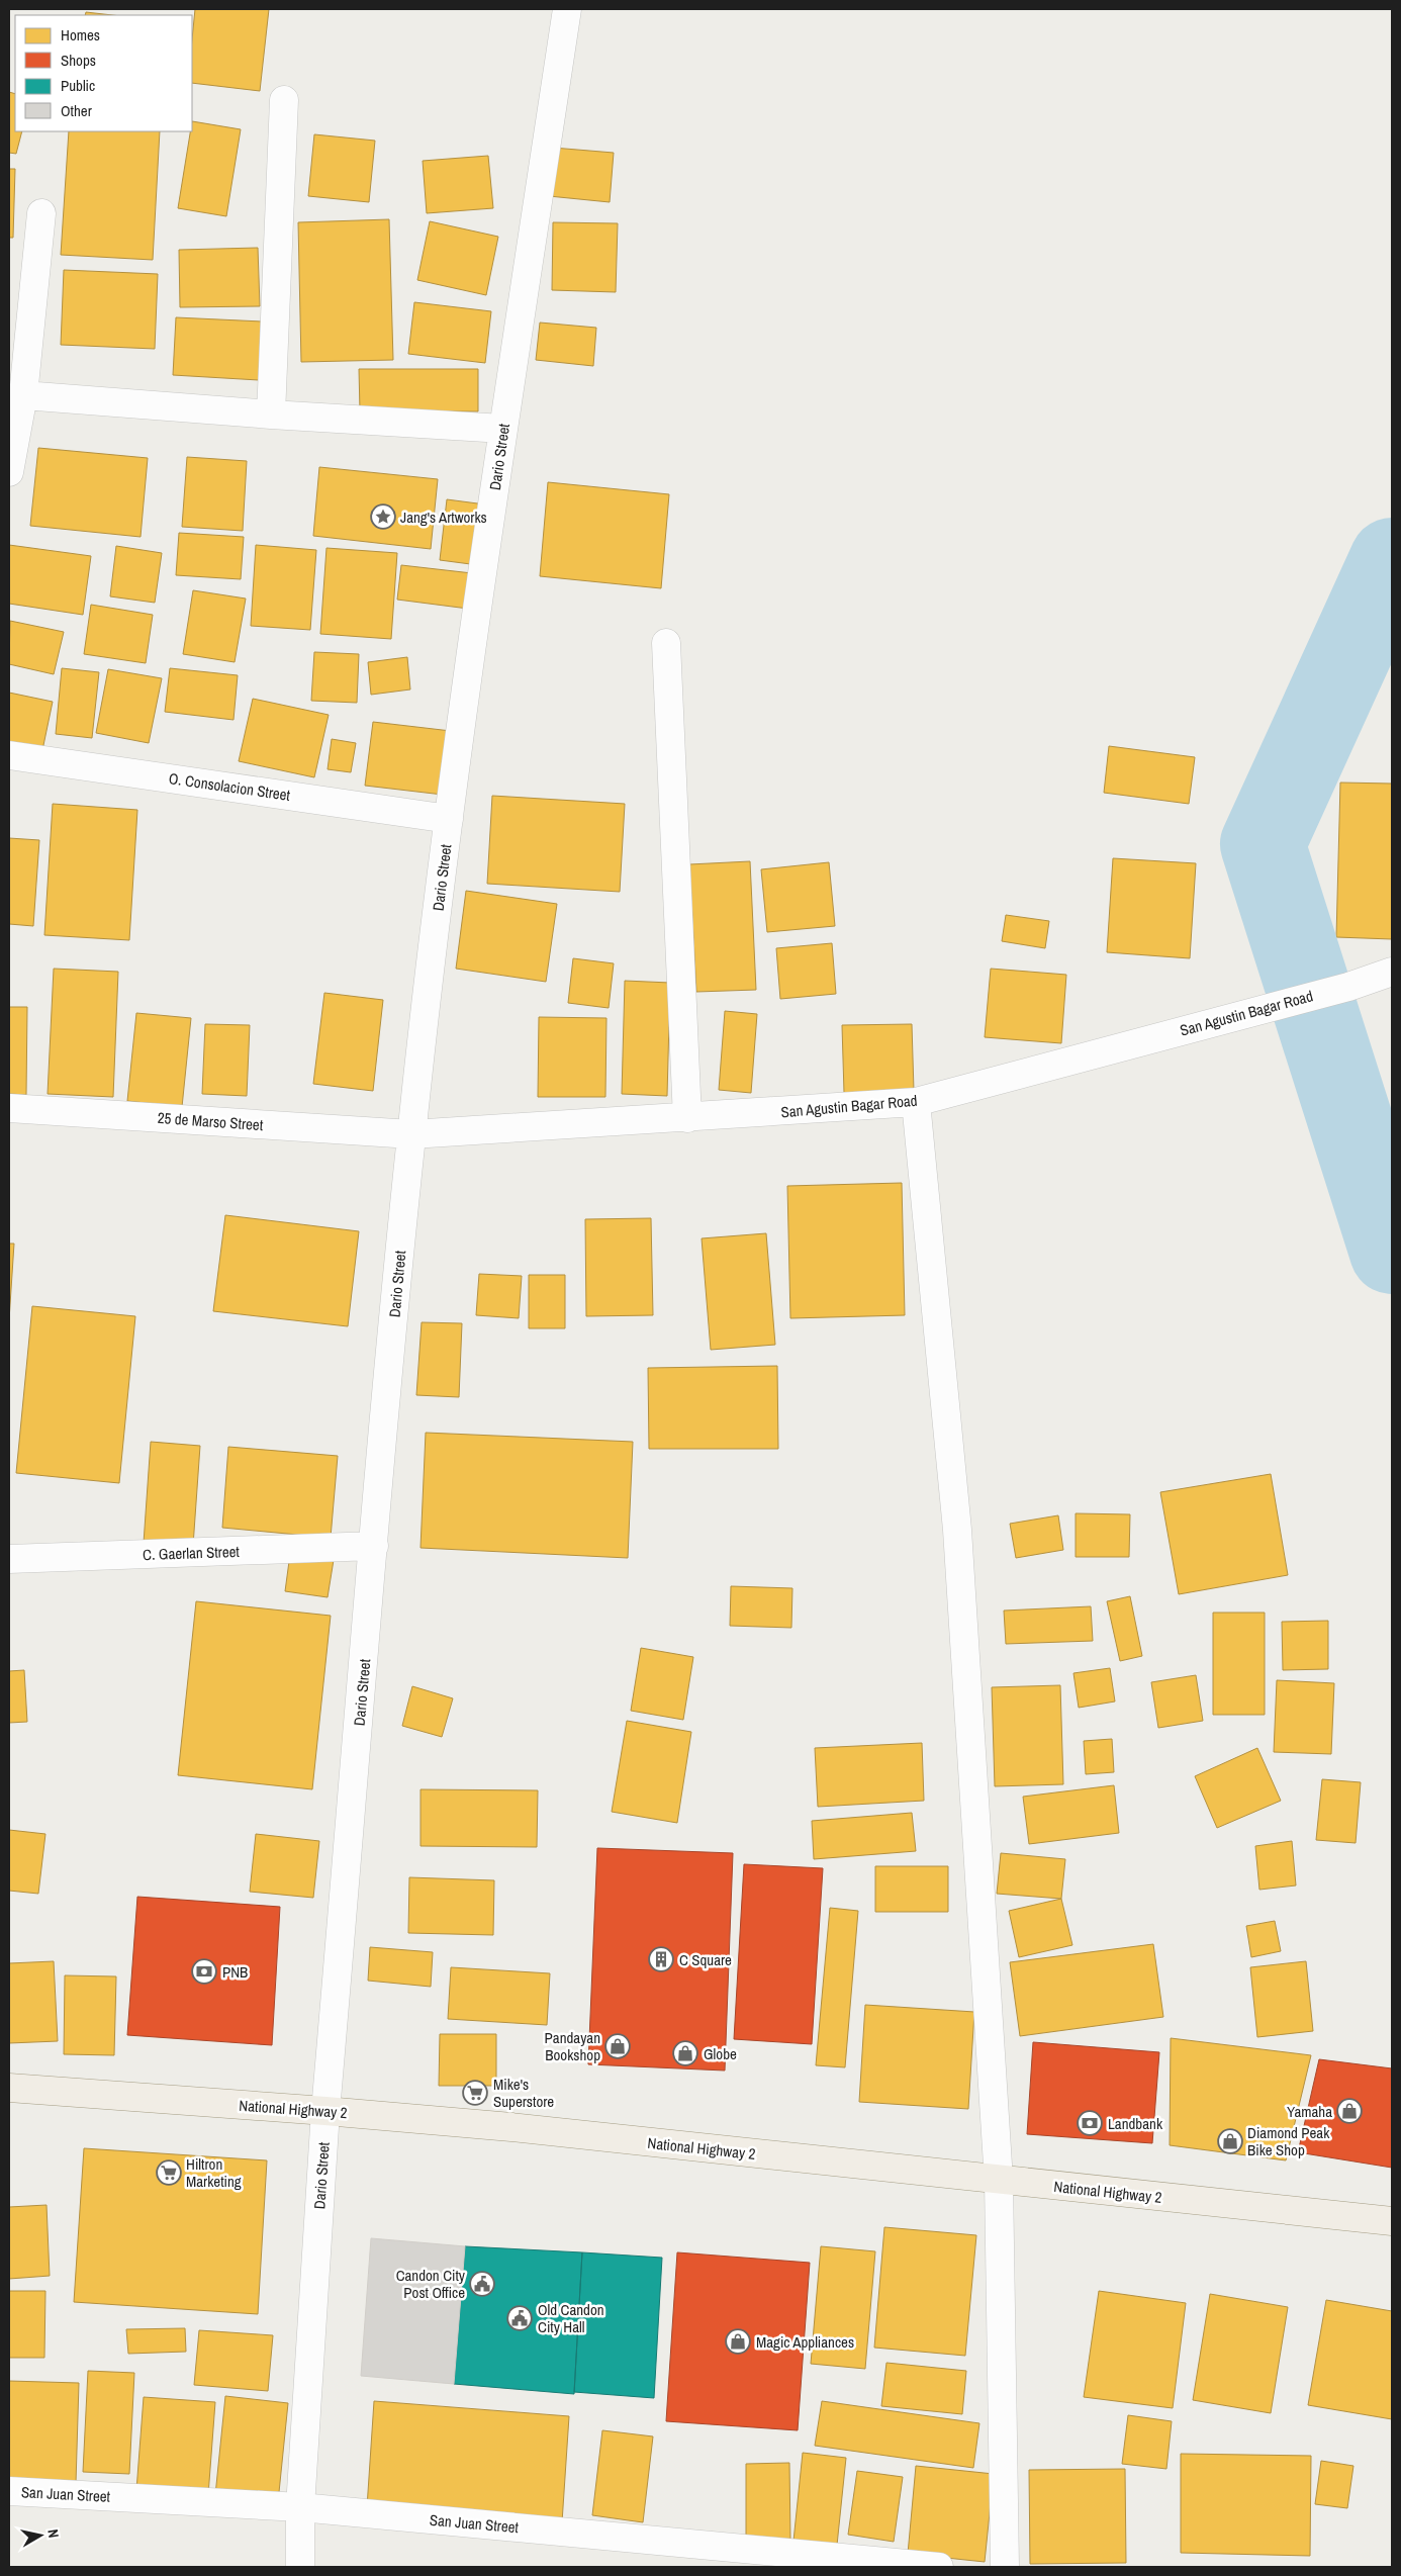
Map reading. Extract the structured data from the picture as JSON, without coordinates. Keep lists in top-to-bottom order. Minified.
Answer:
{"streets":{"main road":["National Highway 2"],"street":["Dario Street","O. Consolacion Street","San Agustin Bagar Road","25 de Marso Street","C. Gaerlan Street","San Juan Street"]},"crossings":[["Dario Street","O. Consolacion Street"],["Dario Street","San Agustin Bagar Road"],["Dario Street","25 de Marso Street"],["Dario Street","C. Gaerlan Street"],["Dario Street","National Highway 2"],["Dario Street","San Juan Street"],["San Agustin Bagar Road","25 de Marso Street"]],"places":{"place":["Jang's Artworks"],"building":["C Square"],"bank":["PNB","Landbank"],"shop":["Pandayan Bookshop","Globe","Yamaha","Diamond Peak Bike Shop","Magic Appliances"],"supermarket":["Mike's Superstore","Hiltron Marketing"],"public building":["Candon City Post Office","Old Candon City Hall"]},"legend":["Homes","Shops","Public","Other"],"north":"right"}
